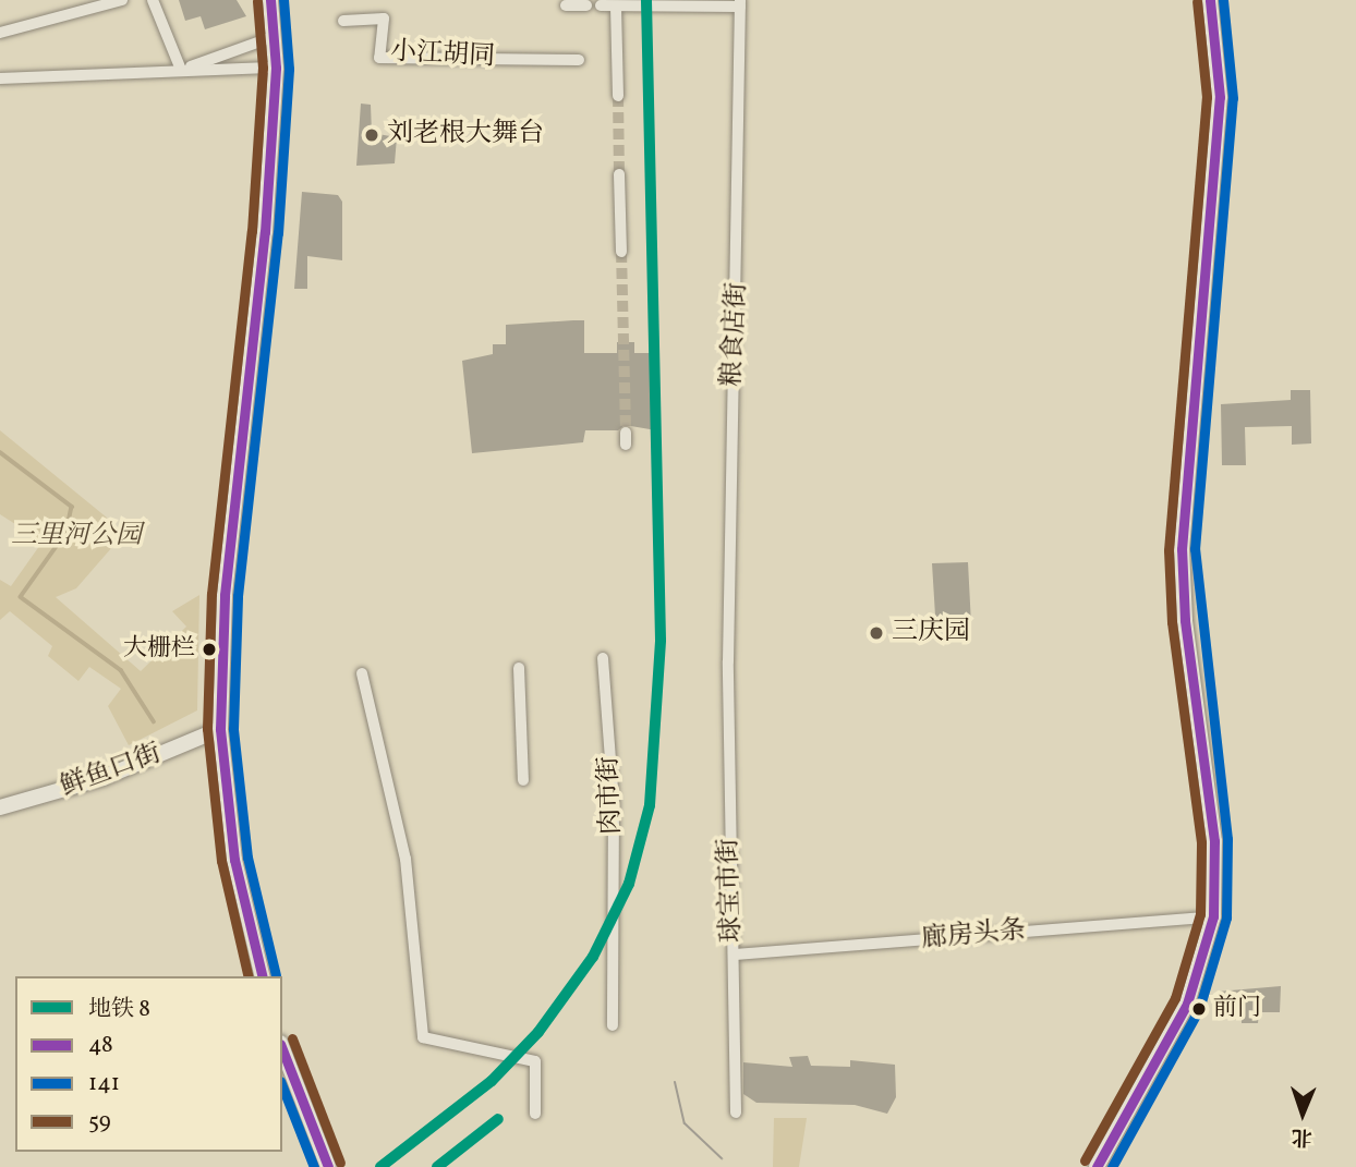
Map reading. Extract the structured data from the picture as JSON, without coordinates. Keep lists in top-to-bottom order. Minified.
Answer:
{"streets":{"main road":["鲜鱼口街"],"street":["小江胡同","粮食店街","肉市街","球宝市街","廊房头条"]},"crossings":[["粮食店街","球宝市街"],["球宝市街","廊房头条"]],"parks":["三里河公园"],"places":["刘老根大舞台","三庆园","大栅栏","前门"],"lines":["metro line 8","transit line 48","transit line 141","transit line 59"],"legend":["地铁 8","48","141","59"],"north":"bottom"}
